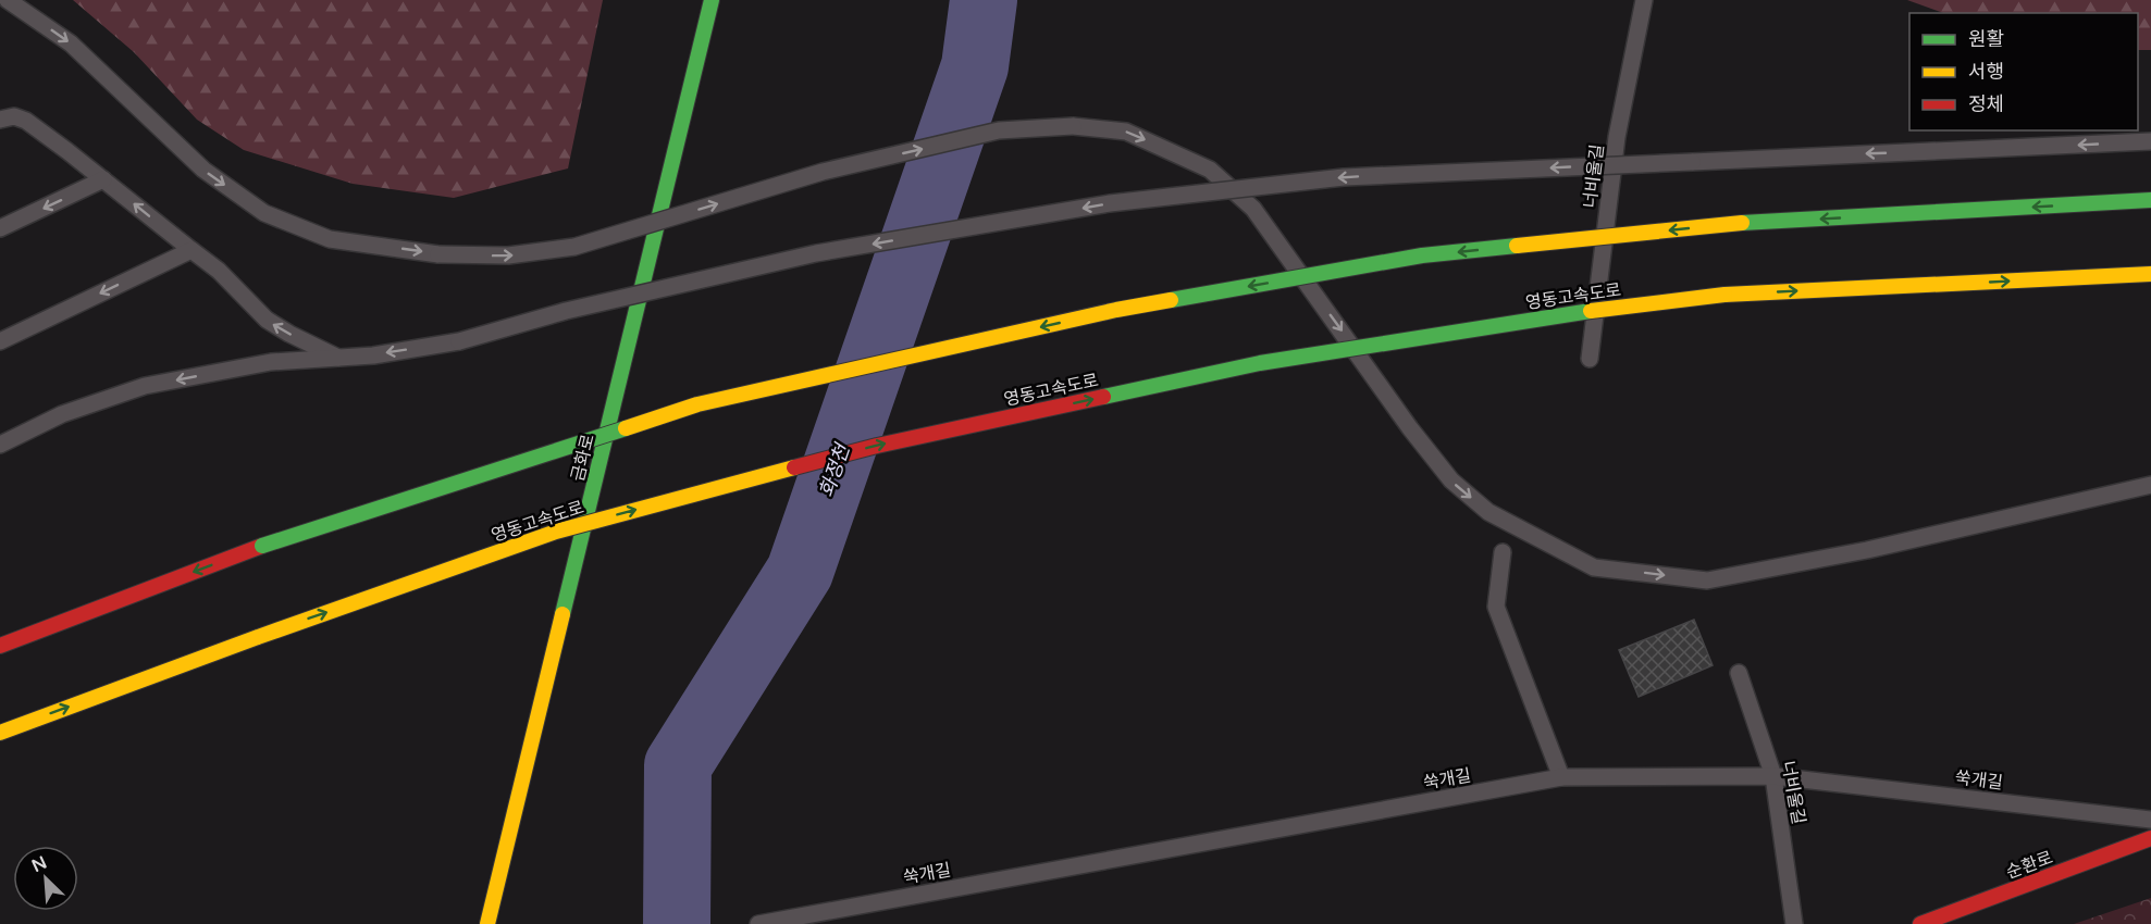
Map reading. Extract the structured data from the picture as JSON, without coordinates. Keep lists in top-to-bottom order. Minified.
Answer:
{"streets":{"main road":["영동고속도로","금화로","순환로"],"lane":["너비울길","쑥개길"]},"crossings":[["너비울길","쑥개길"]],"water":["화정천"],"legend":["원활","서행","정체"],"north":"top left"}
